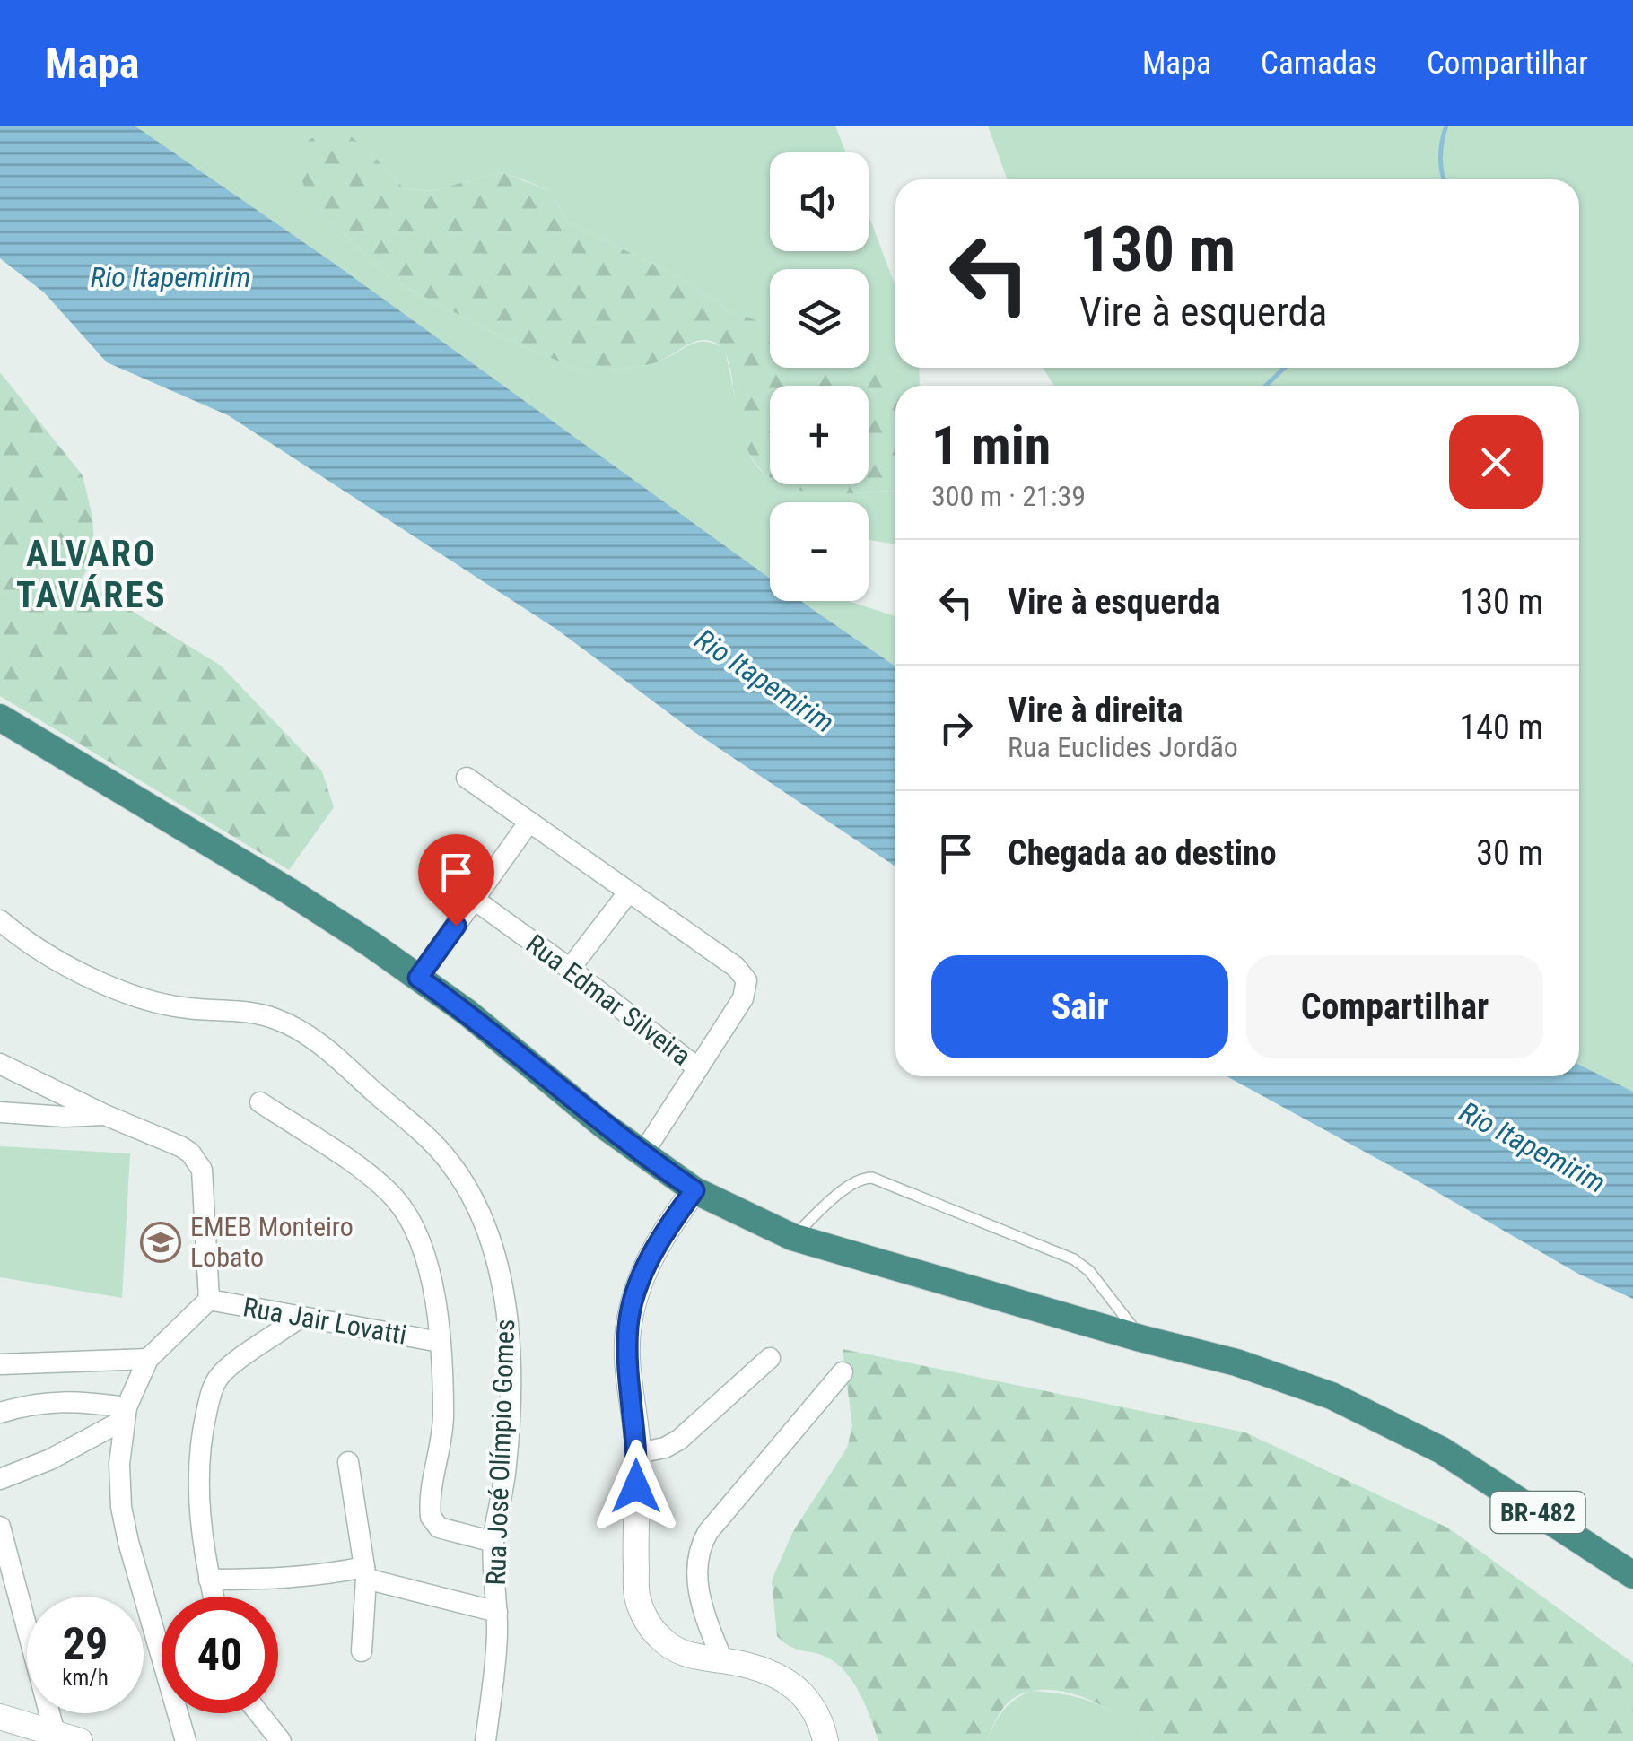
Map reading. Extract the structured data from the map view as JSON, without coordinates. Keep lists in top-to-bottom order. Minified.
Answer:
{"streets":{"highway":["BR-482"],"street":["Rua Edmar Silveira","Rua Jair Lovatti","Rua José Olímpio Gomes"]},"districts":["ALVARO TAVÁRES"],"water":["Rio Itapemirim"],"places":{"school or university":["EMEB Monteiro Lobato"]},"page":{"header":"Mapa","nav":["Mapa","Camadas","Compartilhar"],"map_buttons":["+","−"],"turn":["130 m","Vire à esquerda"],"heading":["1 min","300 m · 21:39"],"list":[{"name":"Vire à esquerda","value":"130 m"},{"name":"Vire à direita","note":"Rua Euclides Jordão","value":"140 m"},{"name":"Chegada ao destino","value":"30 m"}],"buttons":["Sair","Compartilhar"],"speed":"29 km/h","limit":"40"}}
